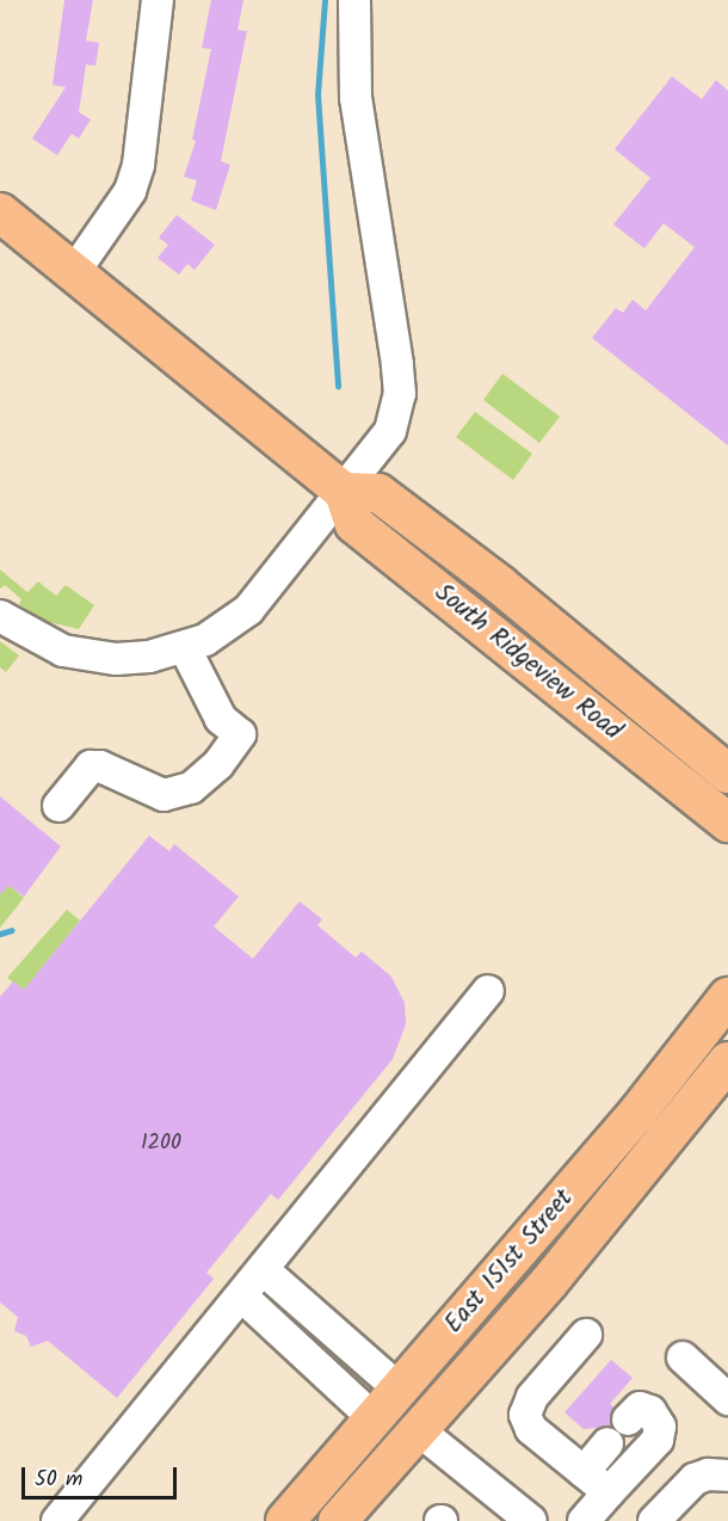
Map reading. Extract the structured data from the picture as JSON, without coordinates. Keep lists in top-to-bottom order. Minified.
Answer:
{"streets":{"main road":["South Ridgeview Road","East 151st Street"]},"house_numbers":["1200"],"scale_bar":"50 m"}
